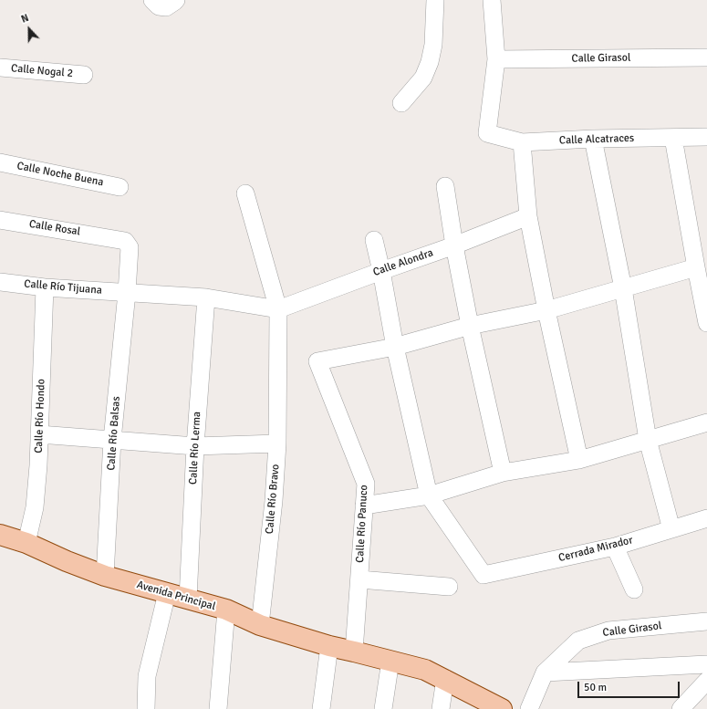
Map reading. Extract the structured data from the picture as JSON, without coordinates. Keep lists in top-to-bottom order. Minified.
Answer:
{"streets":{"main road":["Avenida Principal"],"street":["Calle Girasol","Calle Nogal 2","Calle Alcatraces","Calle Noche Buena","Calle Rosal","Calle Alondra","Calle Río Tijuana","Calle Río Hondo","Calle Río Balsas","Calle Río Lerma","Calle Río Bravo","Calle Río Panuco","Cerrada Mirador"]},"crossings":[["Calle Girasol","Calle Alcatraces"],["Calle Rosal","Calle Río Tijuana"],["Calle Rosal","Calle Río Balsas"],["Calle Alondra","Calle Río Tijuana"],["Calle Alondra","Calle Río Bravo"],["Calle Río Tijuana","Calle Río Hondo"],["Calle Río Tijuana","Calle Río Balsas"],["Calle Río Tijuana","Calle Río Lerma"],["Calle Río Tijuana","Calle Río Bravo"],["Calle Río Hondo","Avenida Principal"],["Calle Río Balsas","Avenida Principal"],["Calle Río Lerma","Avenida Principal"],["Calle Río Bravo","Avenida Principal"],["Calle Río Panuco","Avenida Principal"]],"scale_bar":"50 m","north":"top"}
